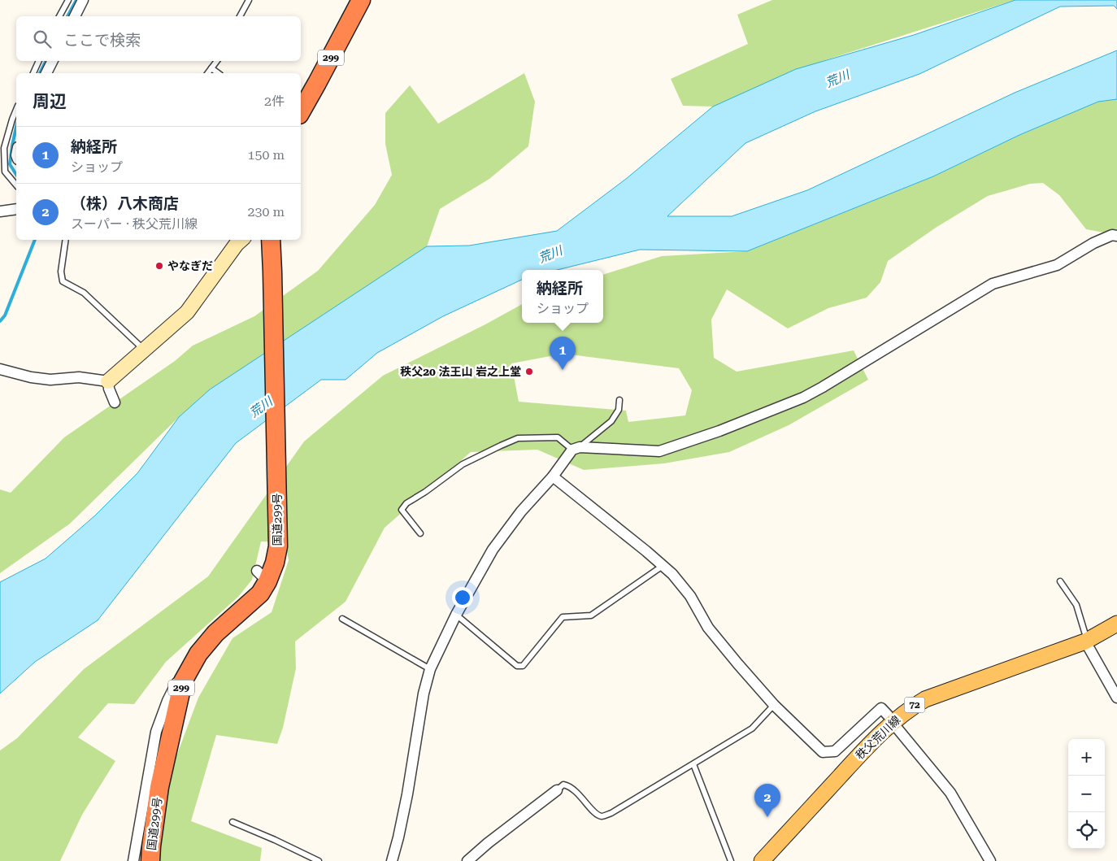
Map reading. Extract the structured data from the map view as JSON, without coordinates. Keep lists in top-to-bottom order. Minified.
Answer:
{"streets":{"highway":["299","国道299号"],"main road":["72","秩父荒川線"]},"water":["荒川"],"places":["やなぎだ","秩父20 法王山 岩之上堂"],"page":{"search":"ここで検索","heading":["周辺","2件"],"list":[{"mark":"1","name":"納経所","note":"ショップ","value":"150 m"},{"mark":"2","name":"（株）八木商店","note":"スーパー · 秩父荒川線","value":"230 m"}],"popup":["納経所","ショップ"],"pins":["1","2"],"map_buttons":["+","−"]}}
